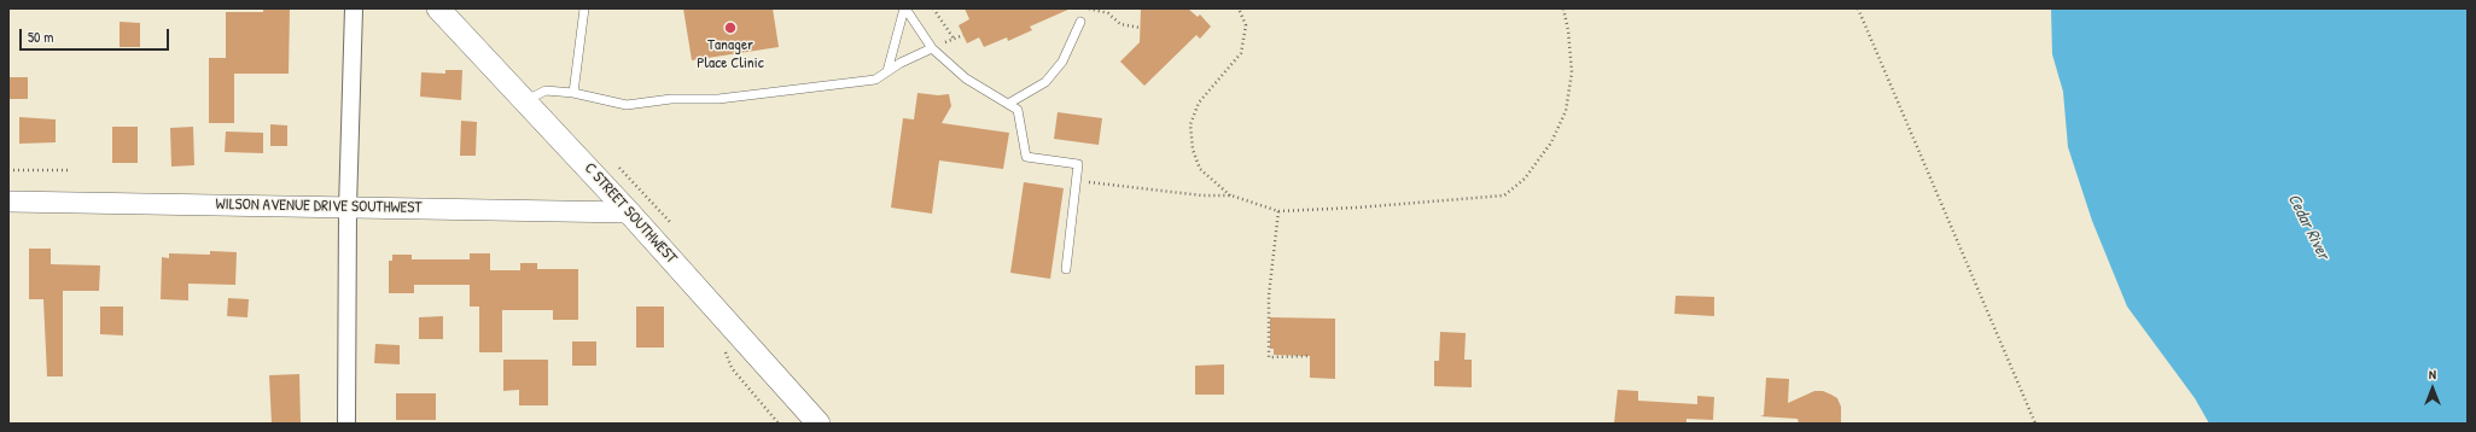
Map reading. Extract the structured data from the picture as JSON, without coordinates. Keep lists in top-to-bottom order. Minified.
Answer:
{"streets":{"main road":["C STREET SOUTHWEST"],"street":["WILSON AVENUE DRIVE SOUTHWEST"]},"crossings":[["WILSON AVENUE DRIVE SOUTHWEST","C STREET SOUTHWEST"]],"water":["Cedar River"],"places":["Tanager Place Clinic"],"scale_bar":"50 m","north":"top"}
